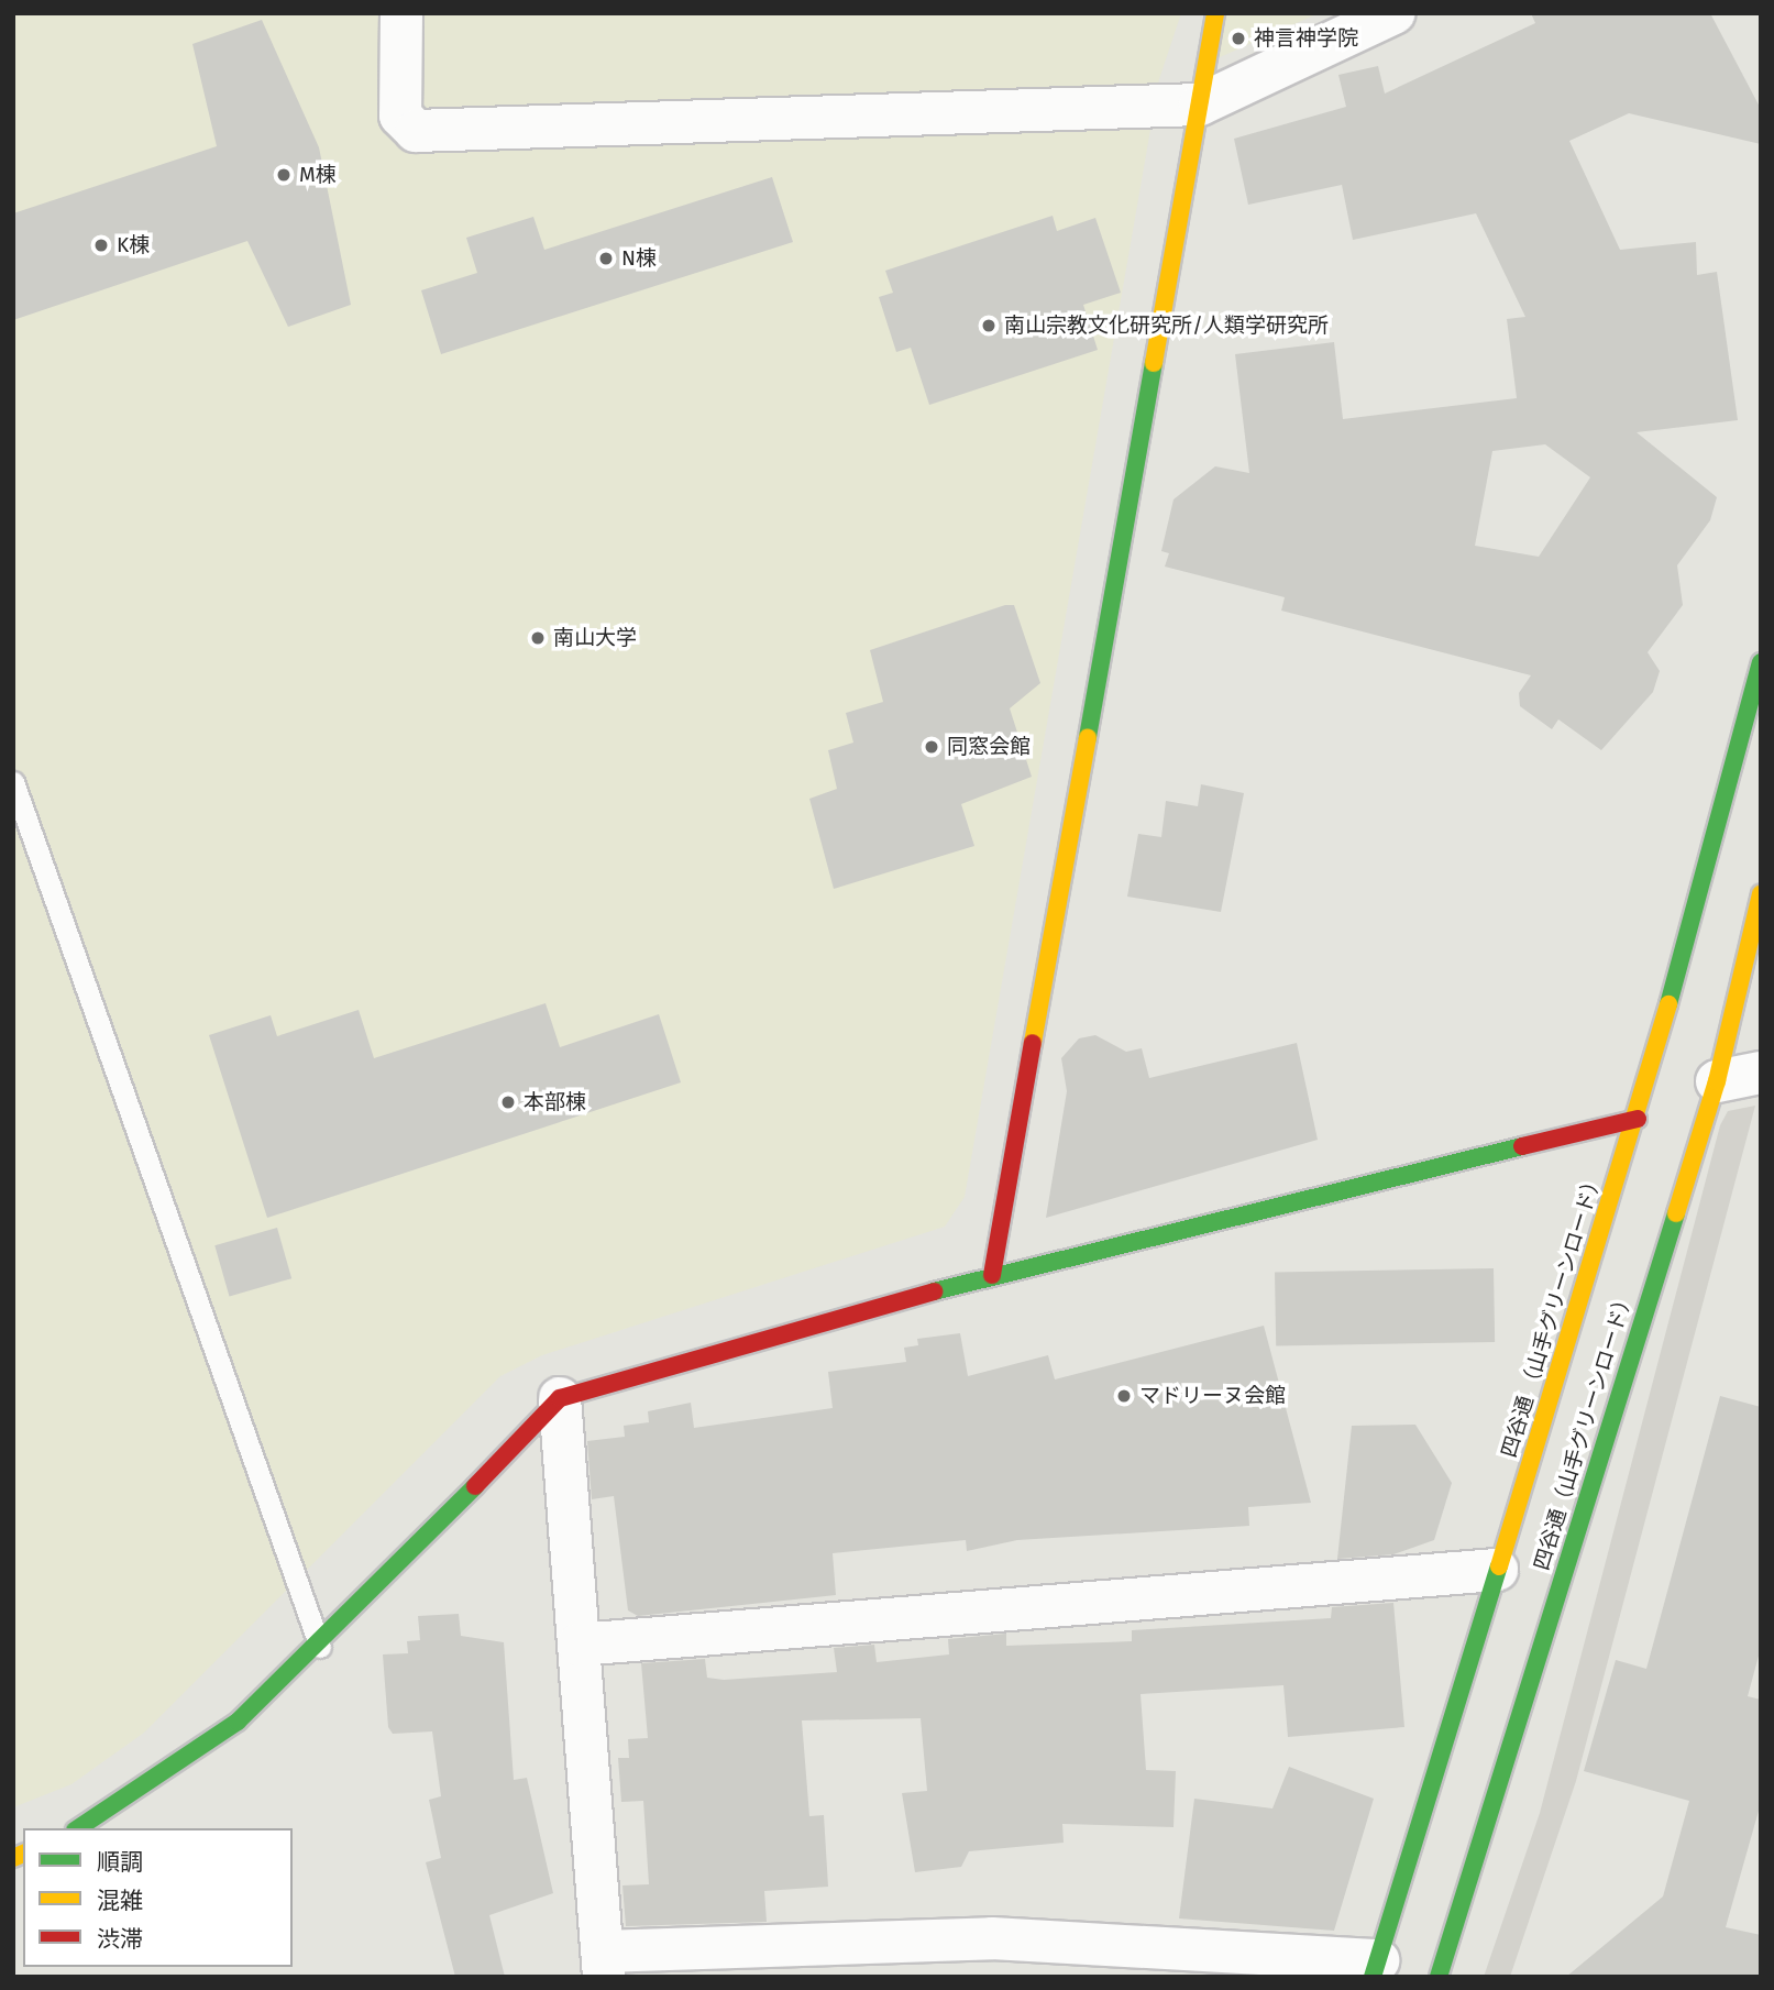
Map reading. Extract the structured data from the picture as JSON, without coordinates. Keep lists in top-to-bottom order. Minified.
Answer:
{"streets":{"street":["四谷通 （山手グリーンロード）","四谷通（山手グリーンロード）"]},"places":["神言神学院","M棟","K棟","N棟","南山宗教文化研究所/人類学研究所","南山大学","同窓会館","本部棟","マドリーヌ会館"],"legend":["順調","混雑","渋滞"]}
